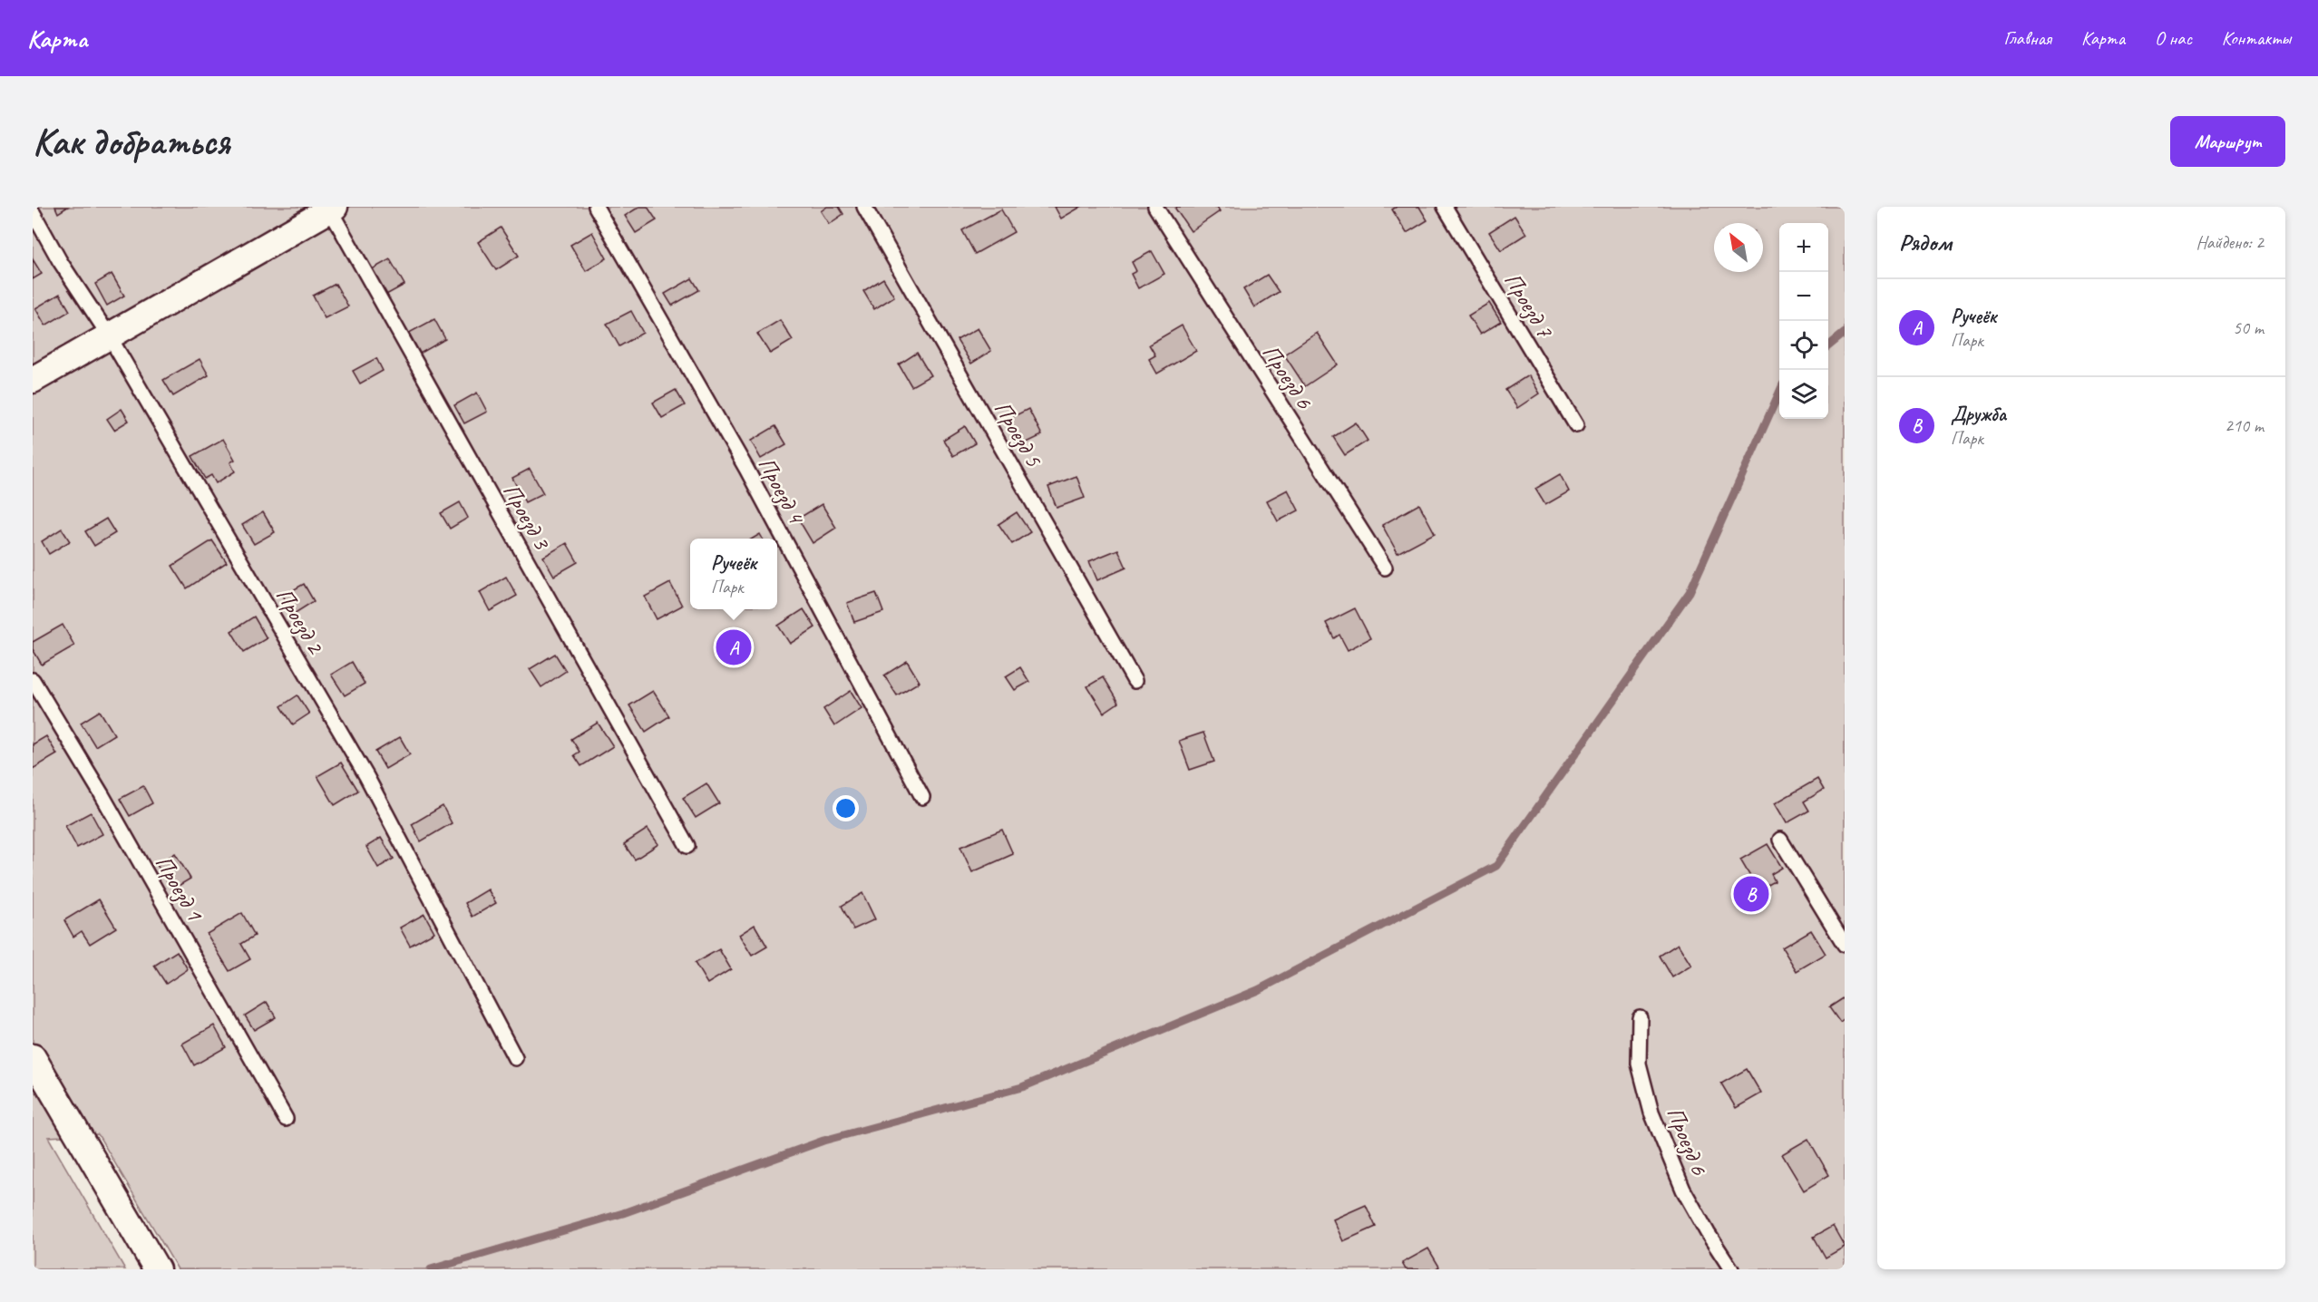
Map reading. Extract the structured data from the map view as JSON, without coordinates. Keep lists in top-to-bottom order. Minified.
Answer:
{"streets":{"lane":["Проезд 7","Проезд 6","Проезд 5","Проезд 4","Проезд 3","Проезд 2","Проезд 1"]},"north":"top left","page":{"header":"Карта","nav":["Главная","Карта","О нас","Контакты"],"buttons":"Маршрут","title":"Как добраться","heading":["Рядом","Найдено: 2"],"map_buttons":["+","−"],"list":[{"mark":"A","name":"Ручеёк","note":"Парк","value":"50 m"},{"mark":"B","name":"Дружба","note":"Парк","value":"210 m"}],"popup":["Ручеёк","Парк"],"pins":["A","B"]}}
